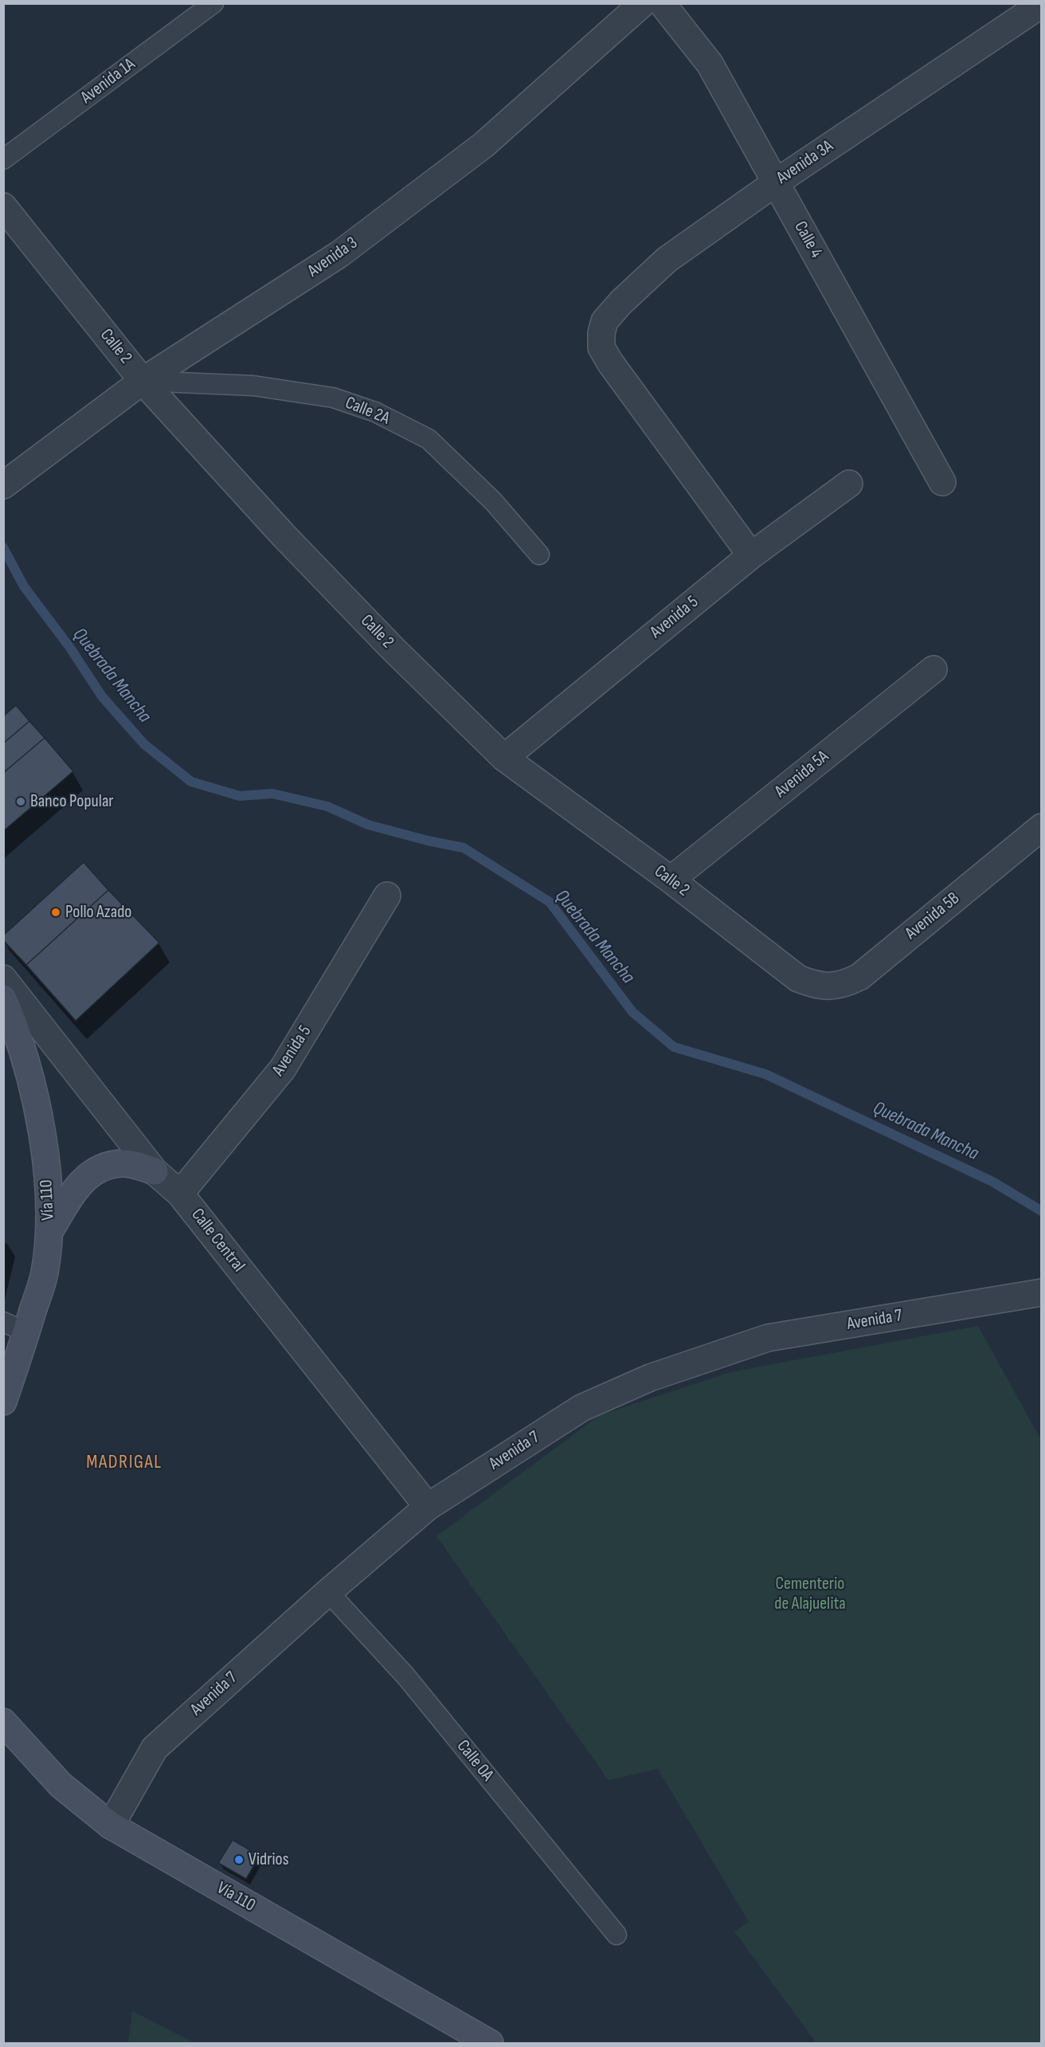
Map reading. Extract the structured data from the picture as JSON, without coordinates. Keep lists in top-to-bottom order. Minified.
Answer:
{"streets":{"main road":["Vía 110"],"street":["Avenida 3A","Calle 4","Avenida 3","Calle 2","Avenida 5","Avenida 5A","Avenida 5B","Calle Central","Avenida 7"],"lane":["Avenida 1A","Calle 2A","Calle 0A"]},"crossings":[["Avenida 3A","Calle 4"],["Avenida 3A","Avenida 5"],["Avenida 3","Calle 2"],["Avenida 3","Calle 2A"],["Calle 2","Calle 2A"],["Calle 2","Avenida 5"],["Calle 2","Avenida 5A"],["Calle 2","Avenida 5B"],["Avenida 5","Calle Central"],["Vía 110","Avenida 7"],["Calle Central","Avenida 7"],["Avenida 7","Calle 0A"]],"districts":["MADRIGAL"],"water":["Quebrada Mancha"],"parks":["Cementerio de Alajuelita"],"places":["Banco Popular","Pollo Azado","Vidrios"]}
